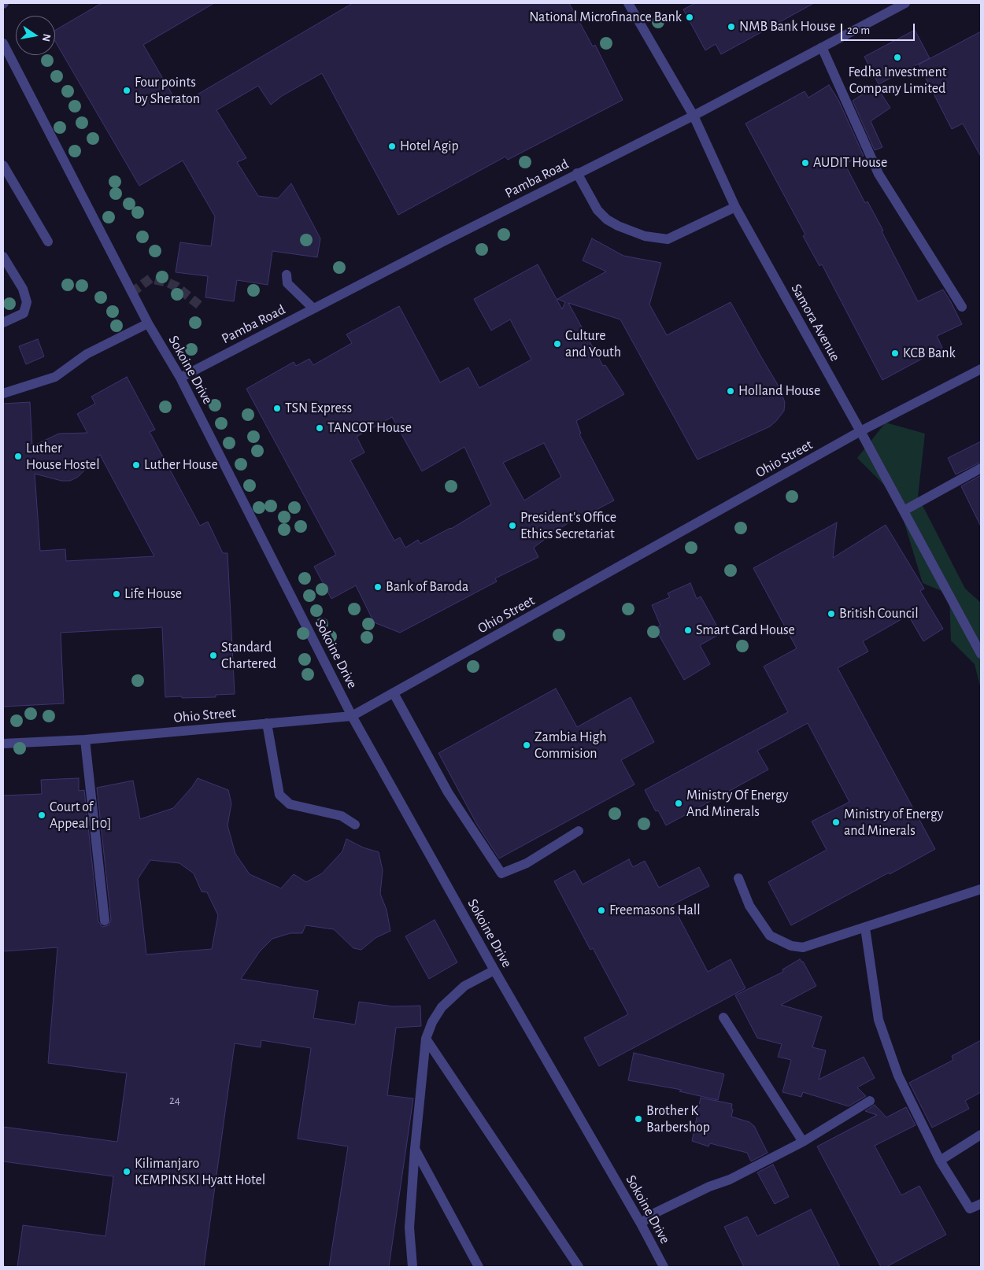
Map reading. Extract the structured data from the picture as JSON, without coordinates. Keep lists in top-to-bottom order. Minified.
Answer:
{"streets":{"street":["Pamba Road","Samora Avenue","Sokoine Drive","Ohio Street"]},"crossings":[["Pamba Road","Samora Avenue"],["Pamba Road","Sokoine Drive"],["Samora Avenue","Ohio Street"],["Sokoine Drive","Ohio Street"]],"places":["National Microfinance Bank","NMB Bank House","Fedha Investment Company Limited","Four points by Sheraton","Hotel Agip","AUDIT House","Culture and Youth","KCB Bank","Holland House","TSN Express","TANCOT House","Luther House Hostel","Luther House","President's Office Ethics Secretariat","Bank of Baroda","Life House","British Council","Smart Card House","Standard Chartered","Zambia High Commision","Ministry Of Energy And Minerals","Court of Appeal [10]","Ministry of Energy and Minerals","Freemasons Hall","Brother K Barbershop","Kilimanjaro KEMPINSKI Hyatt Hotel"],"house_numbers":["24"],"scale_bar":"20 m","north":"right"}
